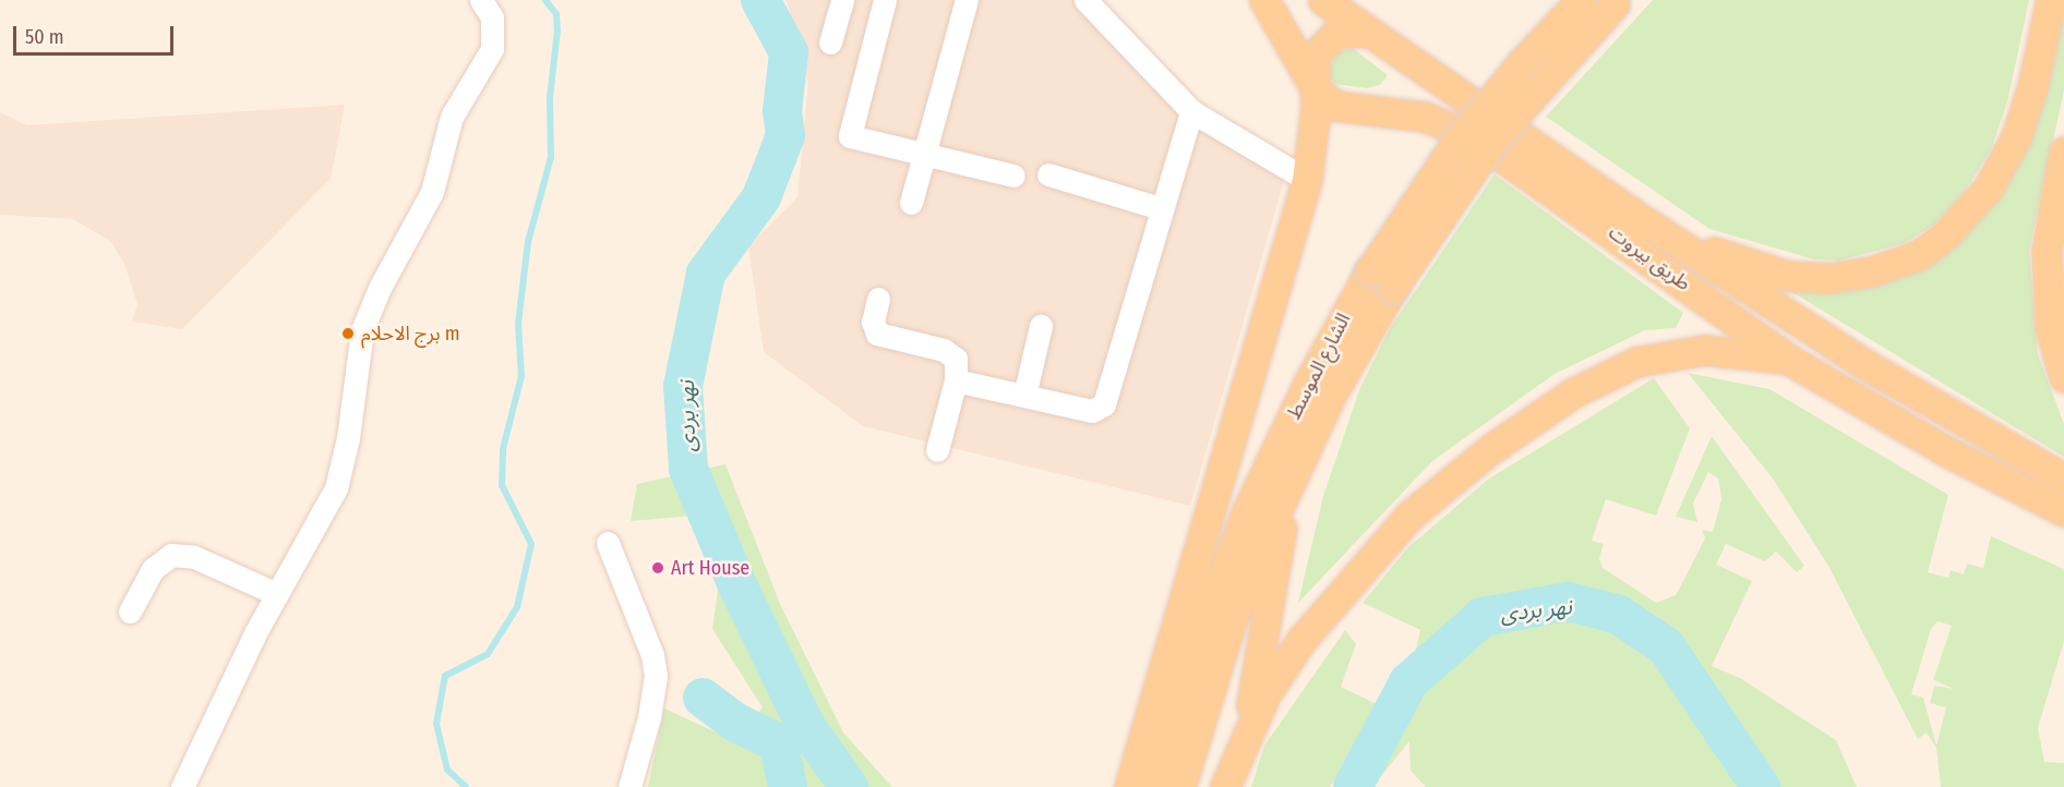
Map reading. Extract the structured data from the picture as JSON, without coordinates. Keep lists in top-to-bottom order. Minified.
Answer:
{"streets":{"main road":["طريق بيروت","الشارع الموسط"]},"crossings":[["طريق بيروت","الشارع الموسط"]],"water":["نهر بردى"],"places":["برج الاحلام m","Art House"],"scale_bar":"50 m"}
